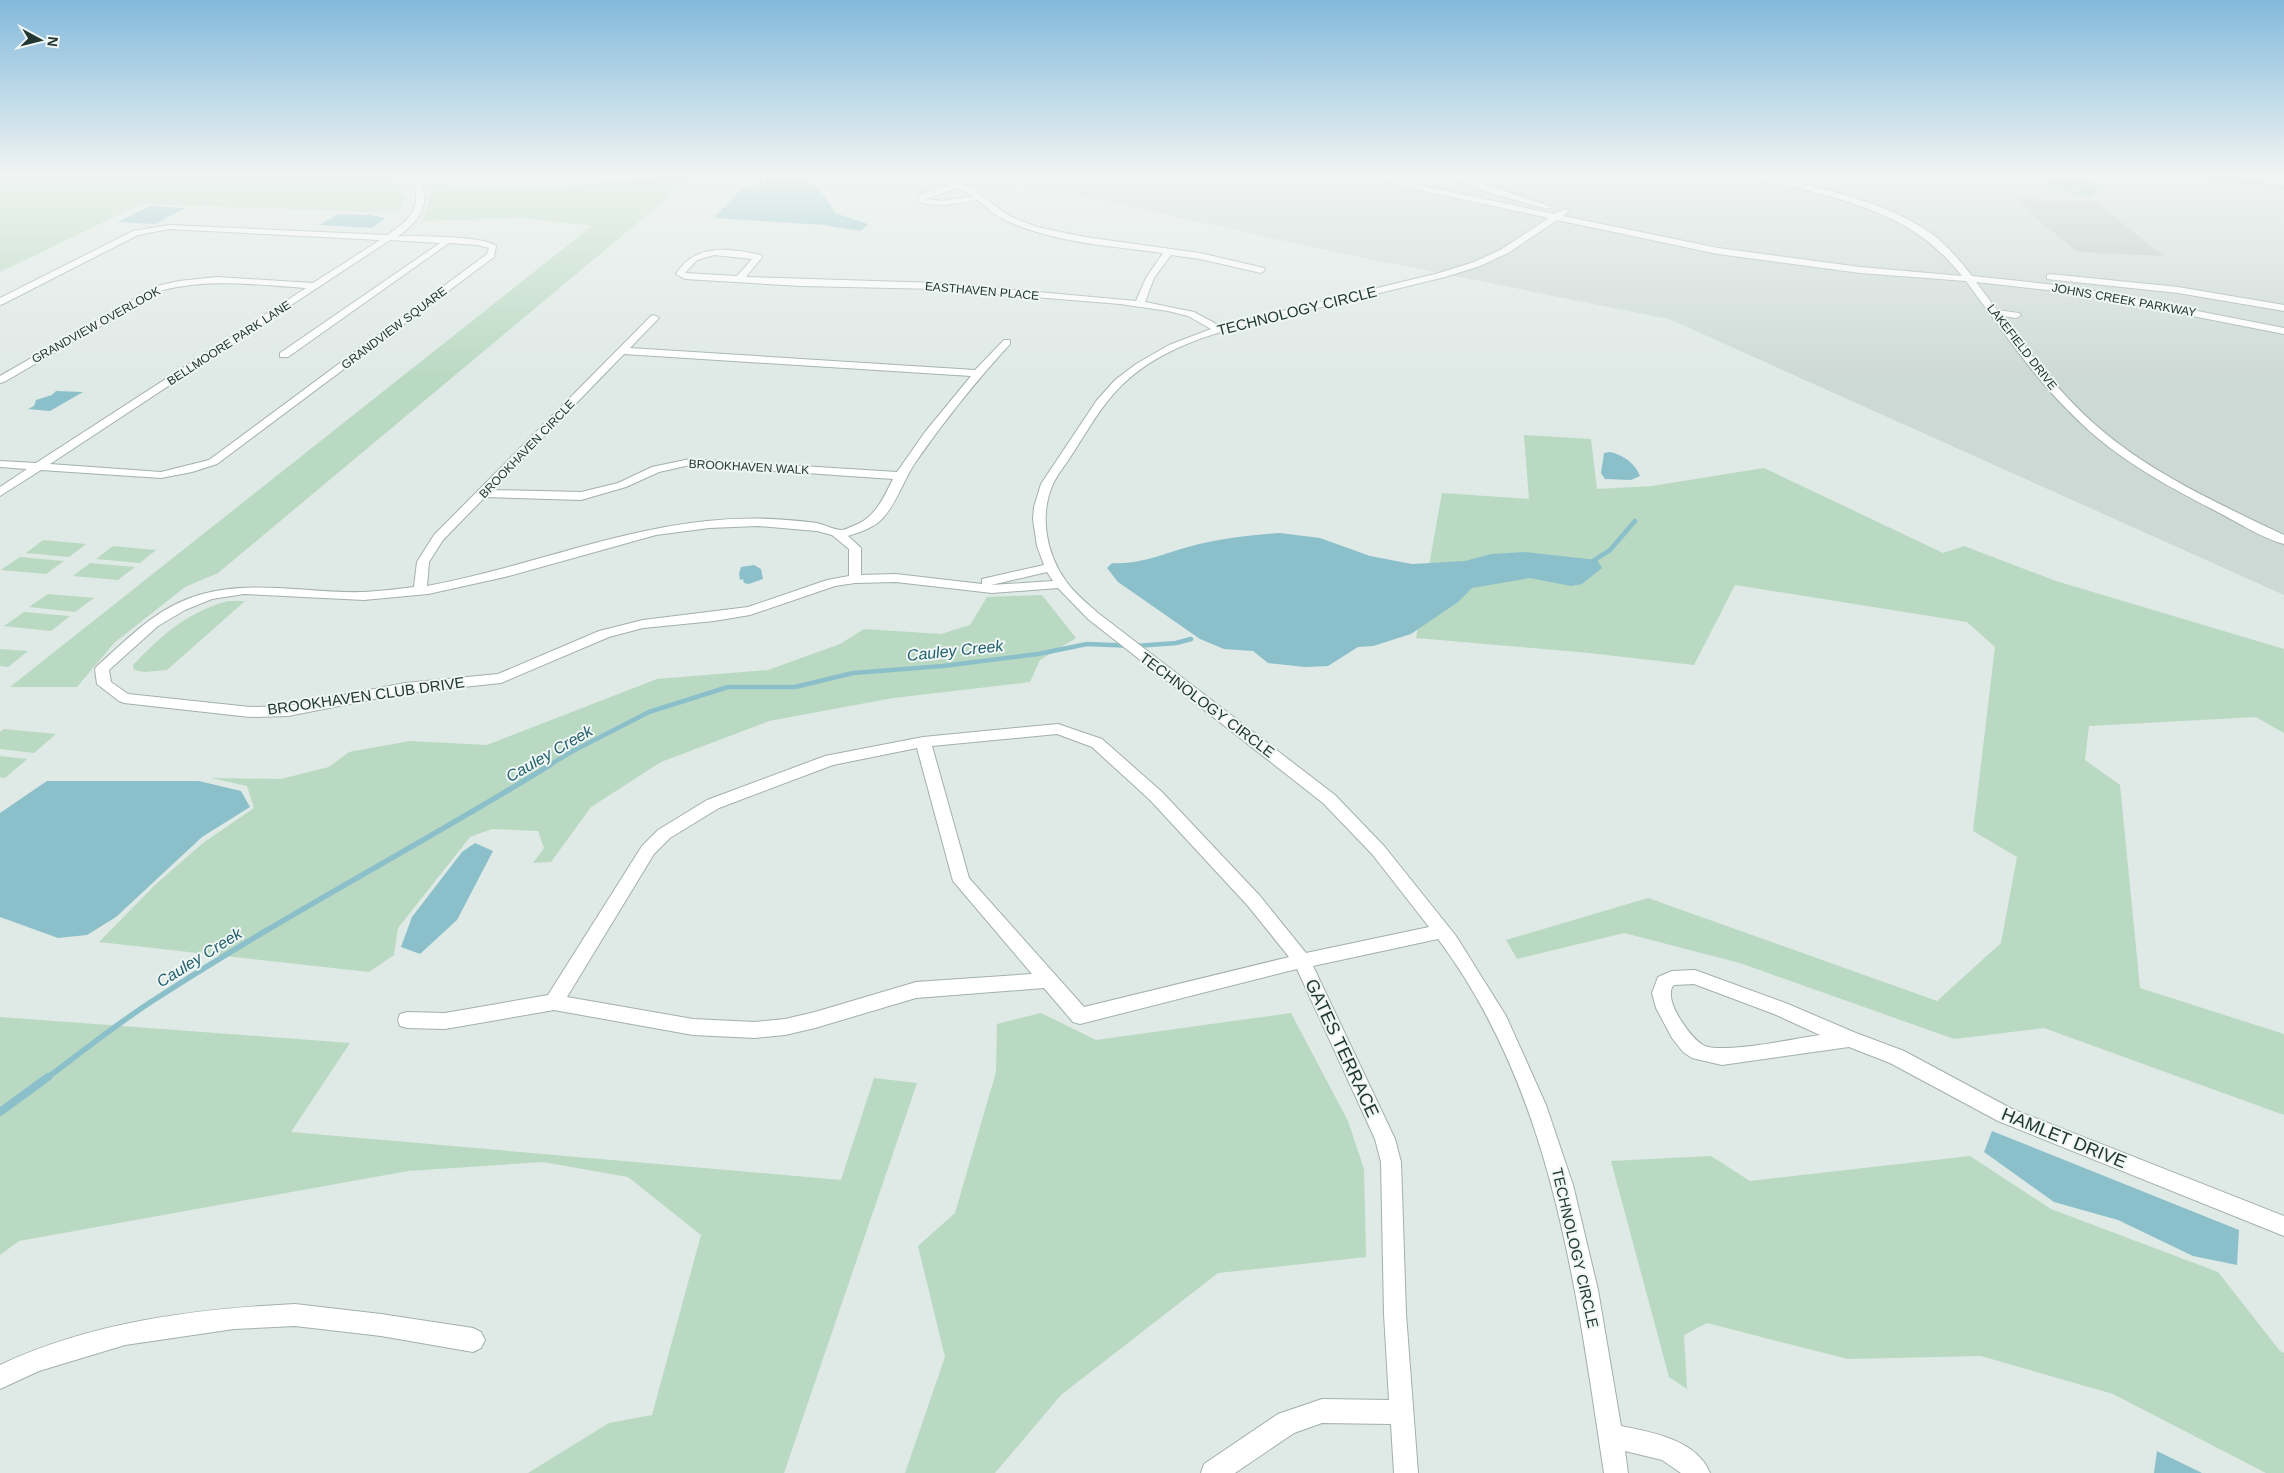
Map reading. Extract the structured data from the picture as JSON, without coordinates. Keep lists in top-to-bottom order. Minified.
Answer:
{"streets":{"street":["EASTHAVEN PLACE","JOHNS CREEK PARKWAY","TECHNOLOGY CIRCLE","GRANDVIEW OVERLOOK","GRANDVIEW SQUARE","BELLMOORE PARK LANE","LAKEFIELD DRIVE","BROOKHAVEN CIRCLE","BROOKHAVEN WALK","BROOKHAVEN CLUB DRIVE","GATES TERRACE","HAMLET DRIVE"]},"crossings":[["EASTHAVEN PLACE","TECHNOLOGY CIRCLE"],["JOHNS CREEK PARKWAY","LAKEFIELD DRIVE"],["TECHNOLOGY CIRCLE","BROOKHAVEN CLUB DRIVE"],["GRANDVIEW OVERLOOK","BELLMOORE PARK LANE"],["GRANDVIEW SQUARE","BELLMOORE PARK LANE"],["BROOKHAVEN CIRCLE","BROOKHAVEN WALK"],["BROOKHAVEN CIRCLE","BROOKHAVEN CLUB DRIVE"]],"water":["Cauley Creek"],"north":"right"}
